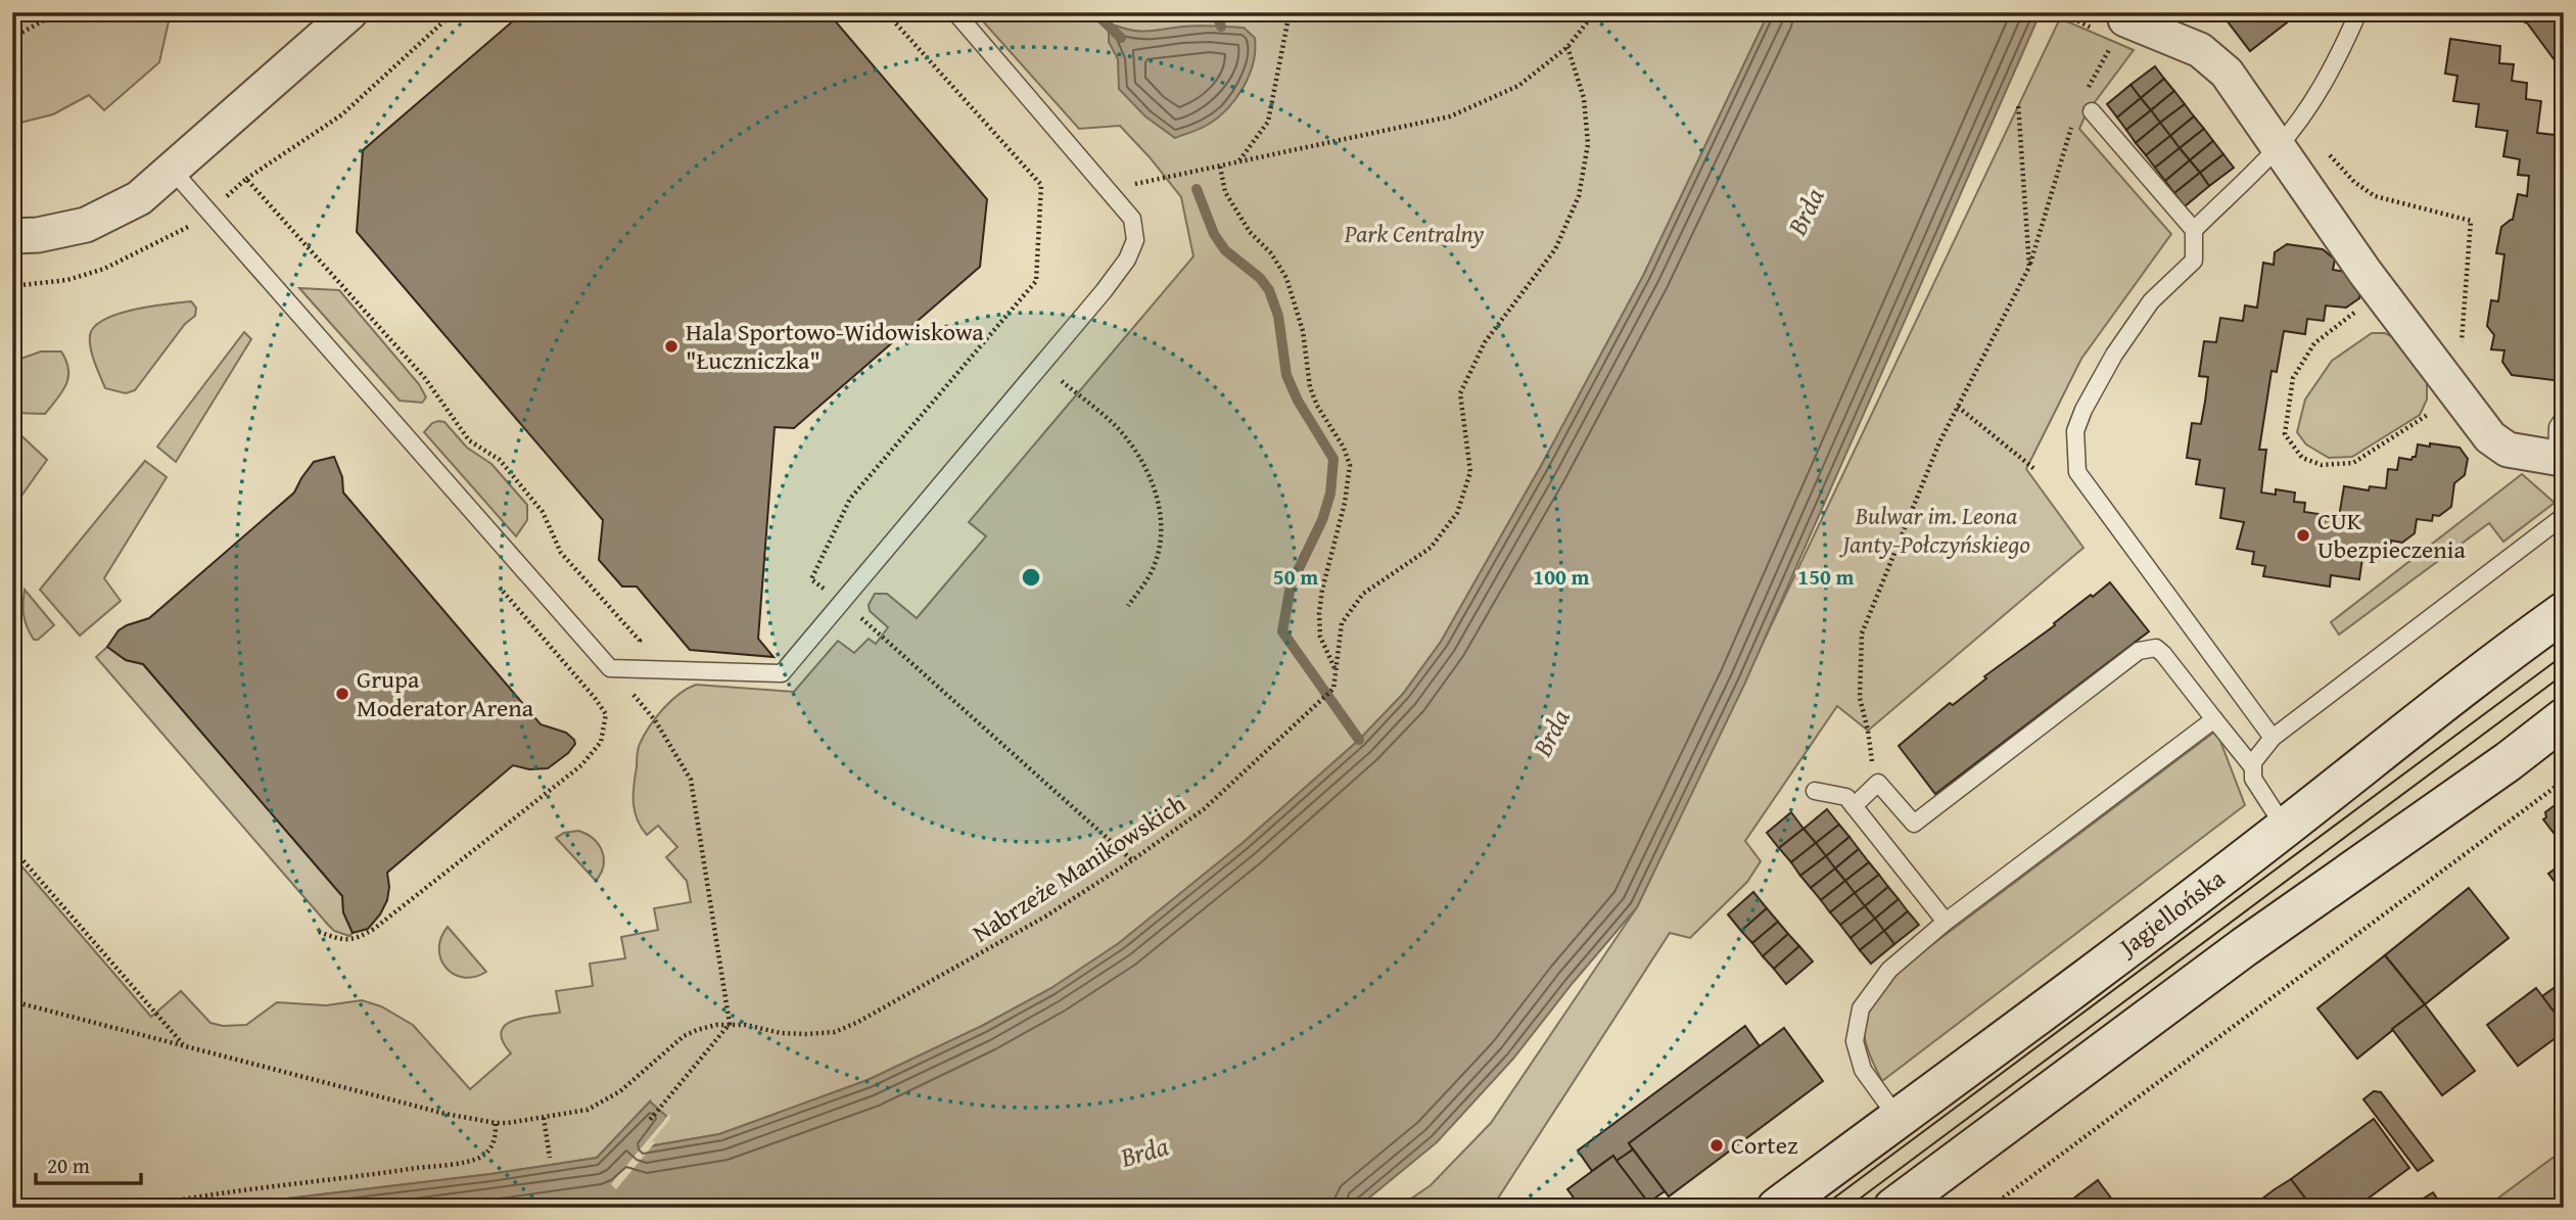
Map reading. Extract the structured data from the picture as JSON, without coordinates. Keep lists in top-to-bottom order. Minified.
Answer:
{"streets":{"main road":["Jagiellońska"],"path":["Nabrzeże Manikowskich"]},"water":["Brda"],"parks":["Park Centralny","Bulwar im. Leona Janty-Połczyńskiego"],"places":["Hala Sportowo-Widowiskowa \"Łuczniczka\"","CUK Ubezpieczenia","Grupa Moderator Arena","Cortez"],"scale_bar":"20 m","rings":["50 m","100 m","150 m"]}
